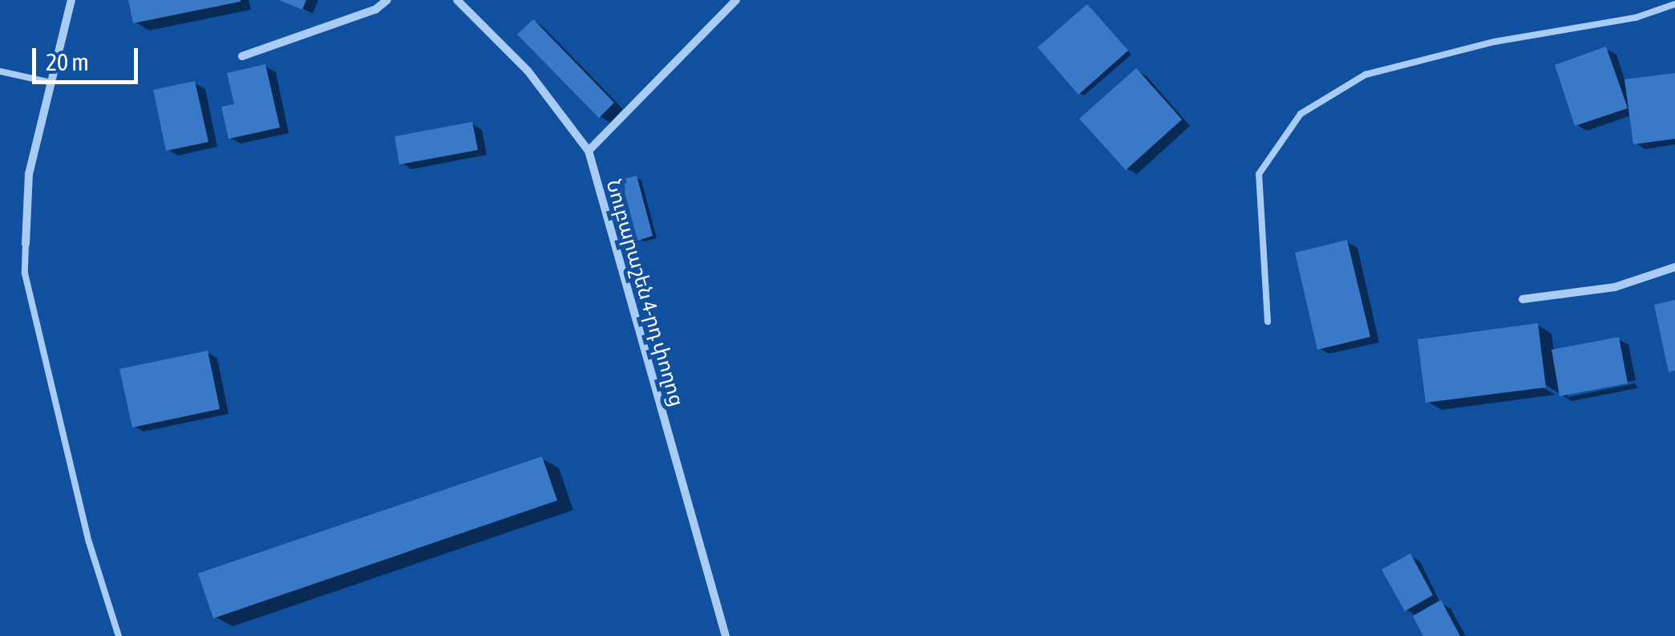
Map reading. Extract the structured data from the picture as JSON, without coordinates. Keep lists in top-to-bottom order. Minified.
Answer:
{"streets":{"street":["Նուբարաշեն 4-րդ փողոց"]},"scale_bar":"20 m"}
